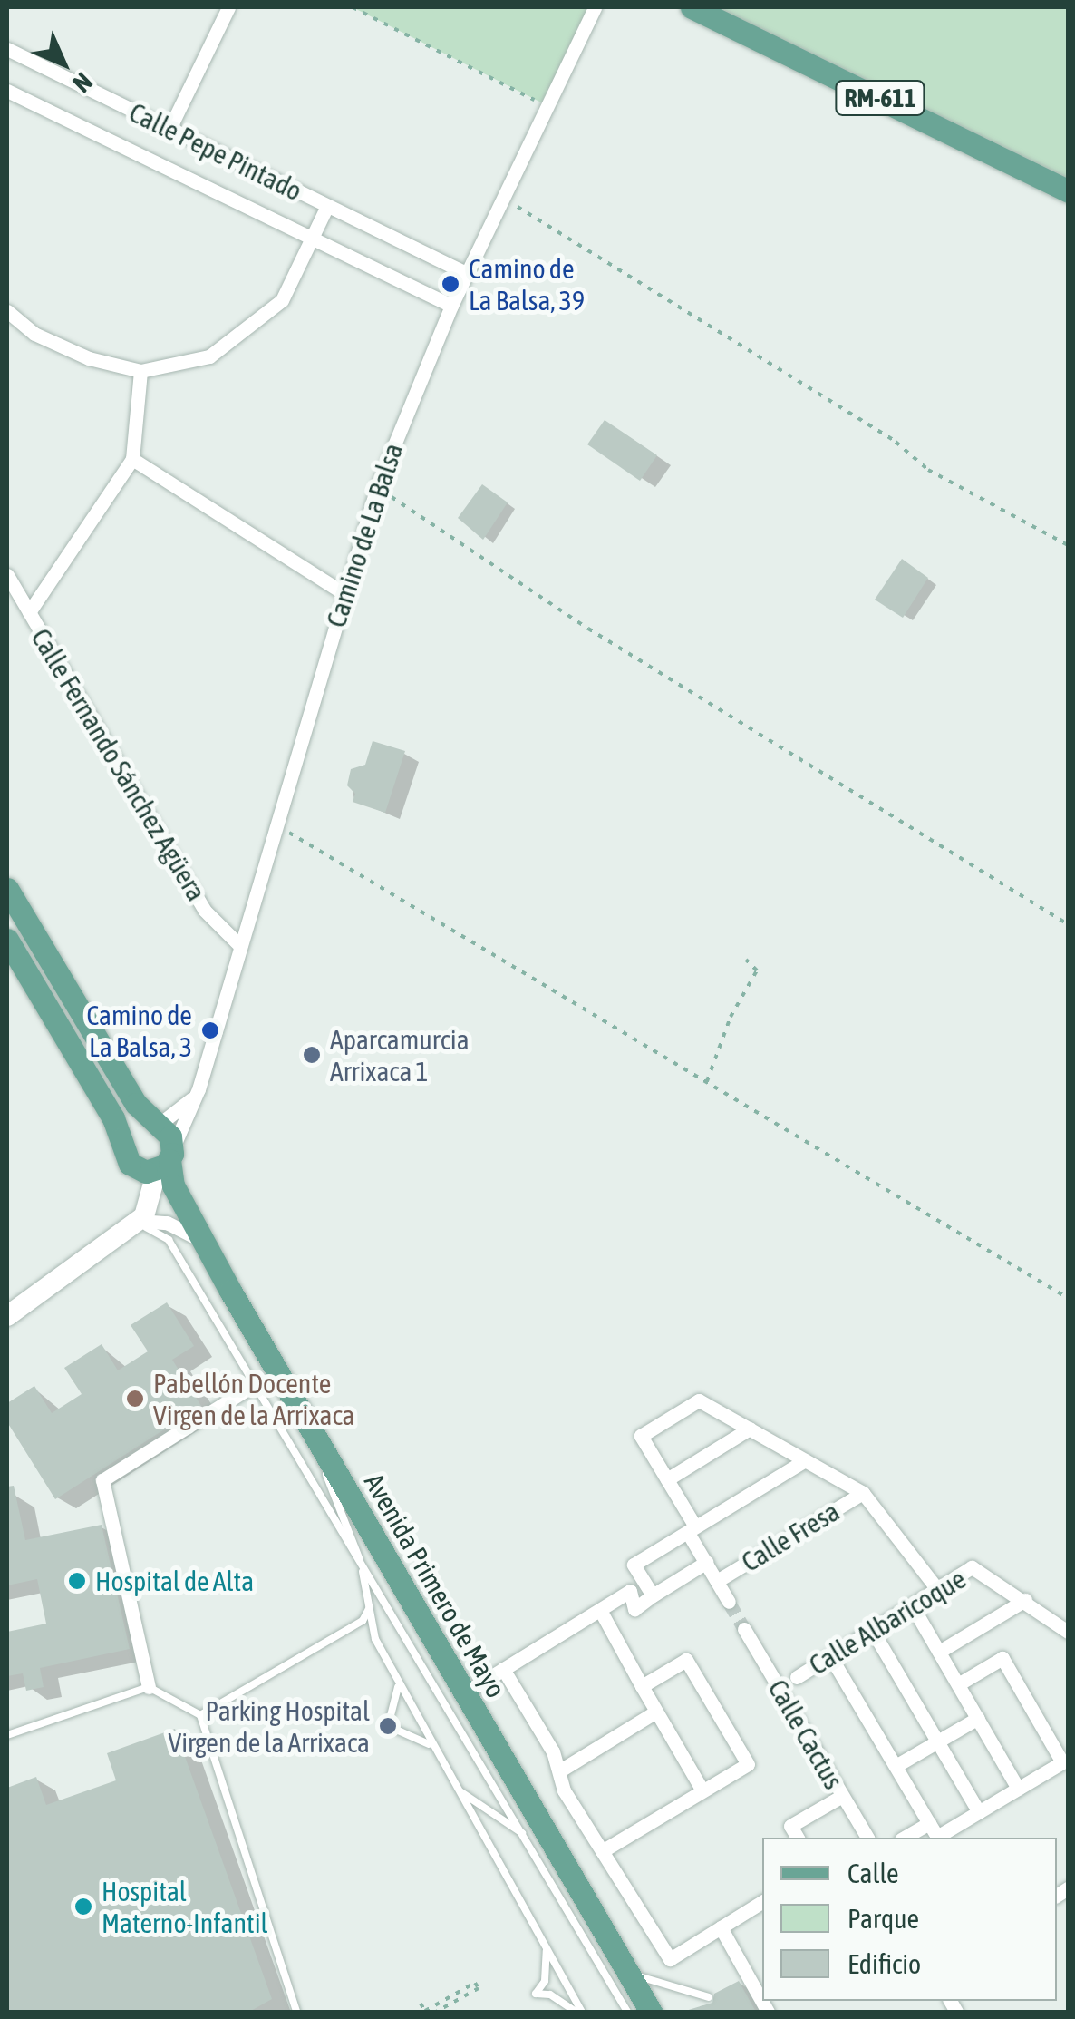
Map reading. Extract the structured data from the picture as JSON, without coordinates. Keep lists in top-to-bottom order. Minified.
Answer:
{"streets":{"main road":["RM-611","Avenida Primero de Mayo"],"street":["Calle Pepe Pintado","Camino de La Balsa","Calle Fernando Sánchez Agüera","Calle Fresa","Calle Albaricoque","Calle Cactus"]},"crossings":[["Calle Pepe Pintado","Camino de La Balsa"],["Camino de La Balsa","Calle Fernando Sánchez Agüera"],["Camino de La Balsa","Avenida Primero de Mayo"]],"places":["Camino de La Balsa, 39","Camino de La Balsa, 3","Aparcamurcia Arrixaca 1","Pabellón Docente Virgen de la Arrixaca","Hospital de Alta","Parking Hospital Virgen de la Arrixaca","Hospital Materno-Infantil"],"legend":["Calle","Parque","Edificio"],"north":"bottom right"}
